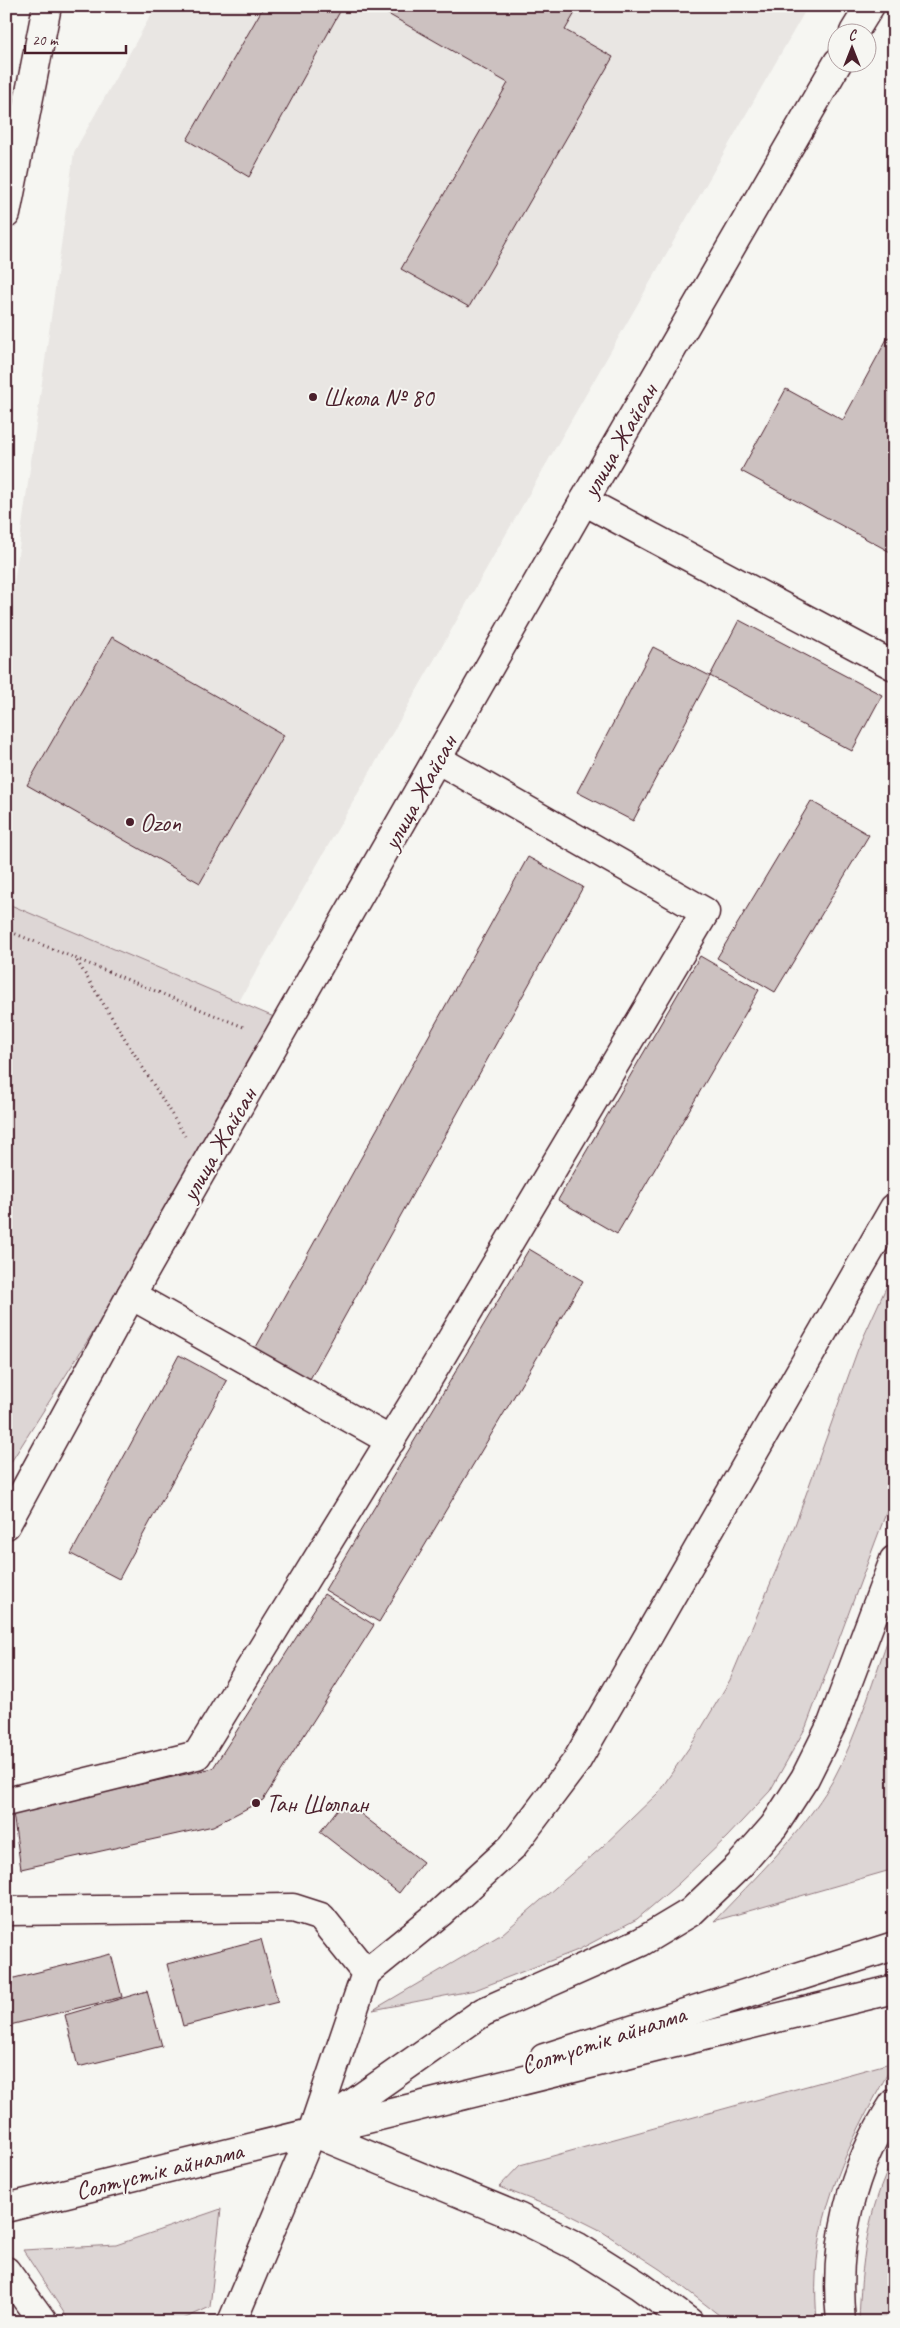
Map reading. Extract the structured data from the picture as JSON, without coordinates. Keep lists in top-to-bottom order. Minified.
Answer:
{"streets":{"main road":["улица Жайсан","Солтүстік айналма"]},"places":["Школа № 80","Ozon","Тан Шолпан"],"scale_bar":"20 m","north":"top"}
